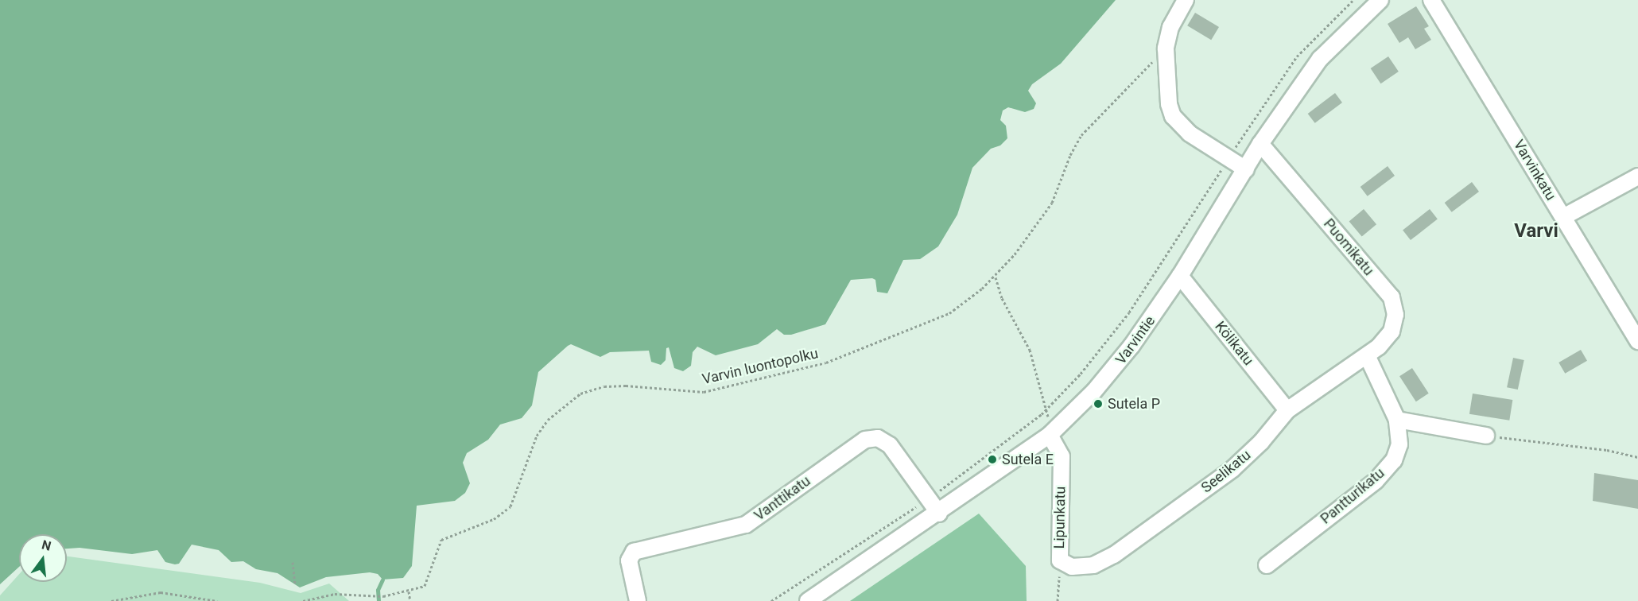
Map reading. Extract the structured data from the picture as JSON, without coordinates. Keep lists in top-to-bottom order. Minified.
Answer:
{"streets":{"street":["Varvinkatu","Puomikatu","Varvintie","Kölikatu","Seelikatu","Pantturikatu","Vanttikatu","Lipunkatu"],"path":["Varvin luontopolku"]},"crossings":[["Puomikatu","Varvintie"],["Puomikatu","Seelikatu"],["Puomikatu","Pantturikatu"],["Varvintie","Kölikatu"],["Varvintie","Vanttikatu"],["Varvintie","Lipunkatu"],["Kölikatu","Seelikatu"],["Seelikatu","Pantturikatu"],["Seelikatu","Lipunkatu"]],"districts":["Varvi"],"places":["Sutela P","Sutela E"],"north":"top"}
